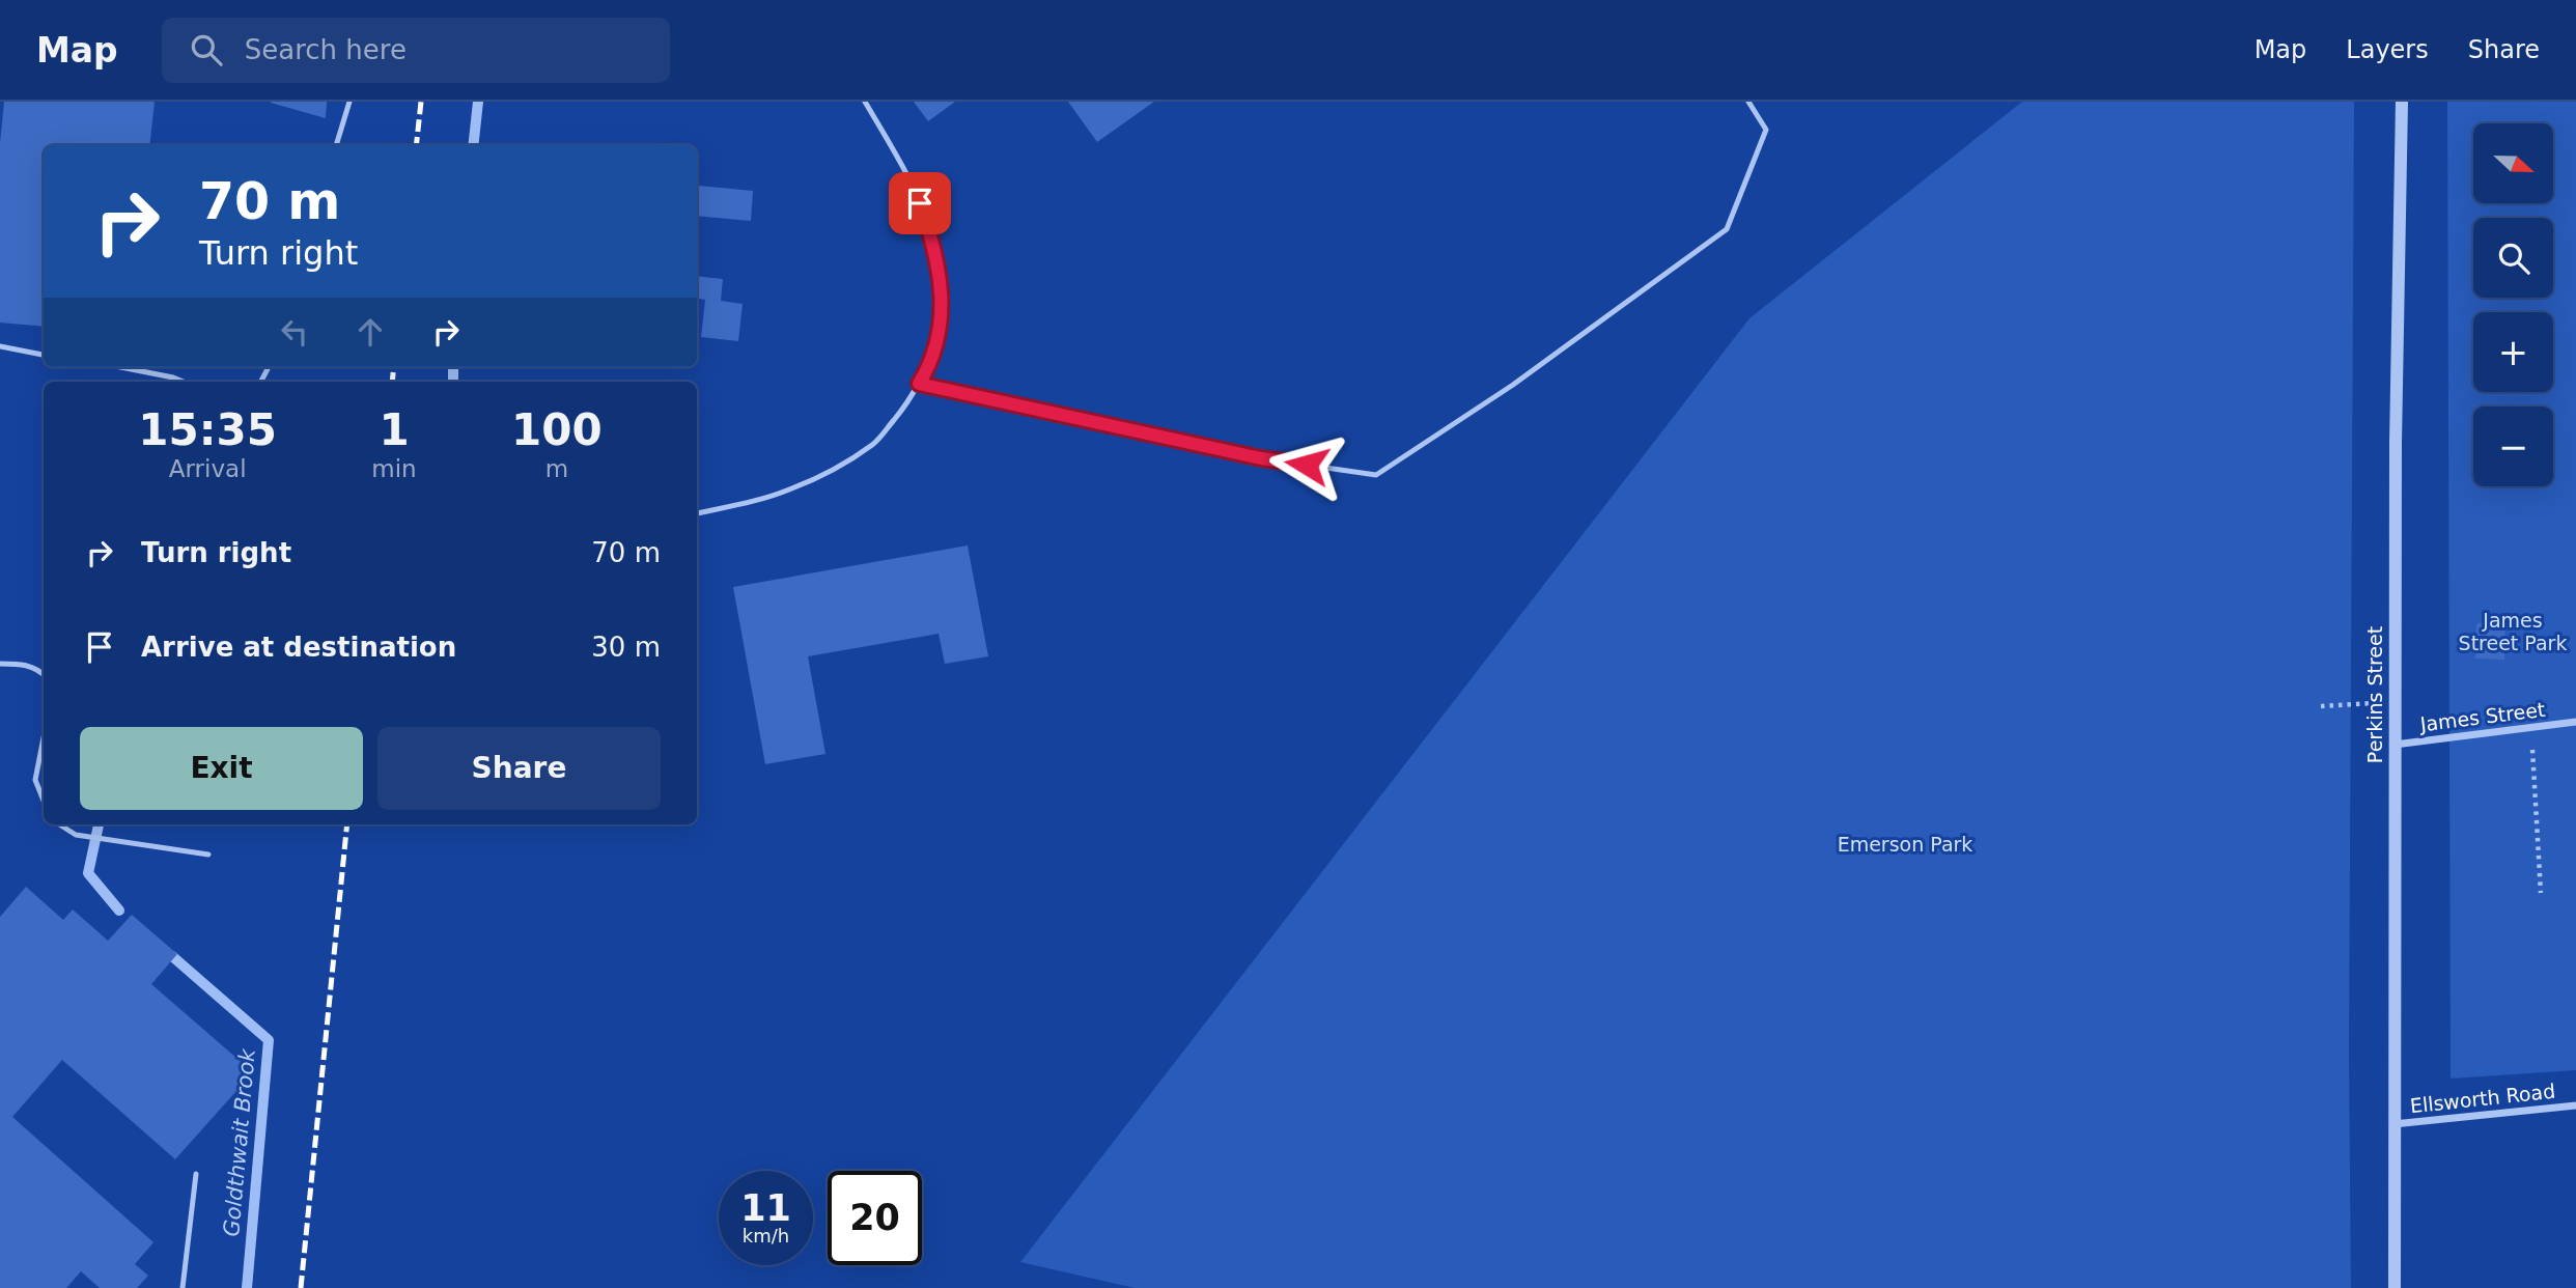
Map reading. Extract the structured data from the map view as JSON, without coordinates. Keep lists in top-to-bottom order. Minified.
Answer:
{"streets":{"street":["Perkins Street","James Street","Ellsworth Road"]},"crossings":[["Perkins Street","James Street"],["Perkins Street","Ellsworth Road"]],"water":["Goldthwait Brook"],"parks":["James Street Park","Emerson Park"],"north":"right","page":{"header":"Map","search":"Search here","nav":["Map","Layers","Share"],"map_buttons":["+","−"],"turn":["70 m","Turn right"],"eta":["15:35","Arrival","1","min","100","m"],"list":[{"name":"Turn right","value":"70 m"},{"name":"Arrive at destination","value":"30 m"}],"buttons":["Exit","Share"],"speed":"11 km/h","limit":"20"}}
